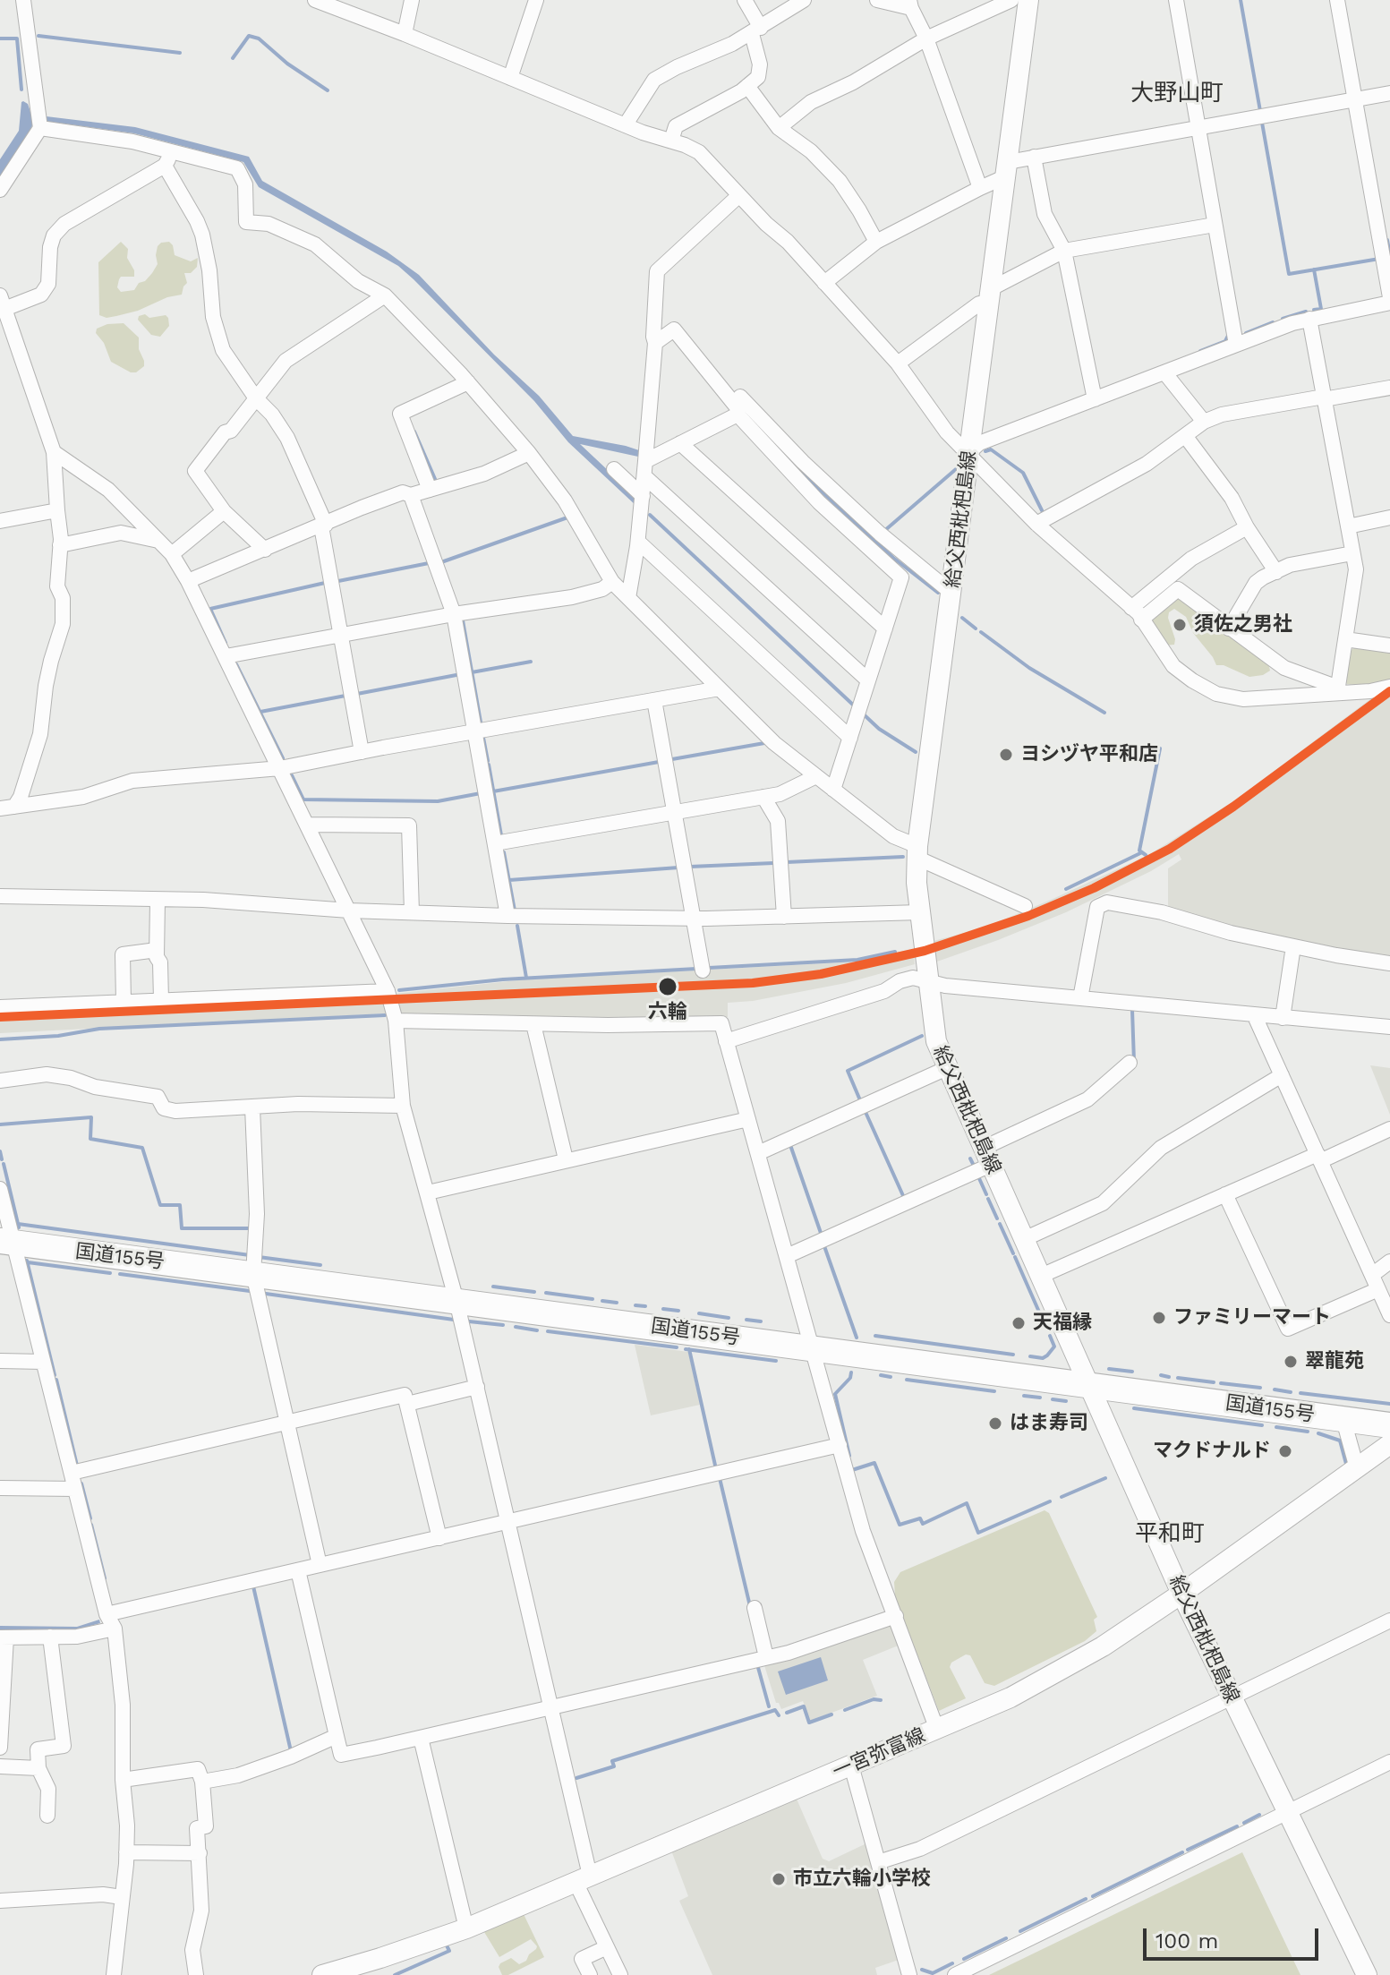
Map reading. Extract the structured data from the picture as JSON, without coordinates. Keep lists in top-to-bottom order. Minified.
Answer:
{"streets":{"highway":["国道155号"],"main road":["給父西枇杷島線","一宮弥富線"]},"crossings":[["給父西枇杷島線","国道155号"],["給父西枇杷島線","一宮弥富線"]],"districts":["大野山町","平和町"],"places":["須佐之男社","ヨシヅヤ平和店","六輪","ファミリーマート","天福縁","翠龍苑","はま寿司","マクドナルド","市立六輪小学校"],"scale_bar":"100 m"}
